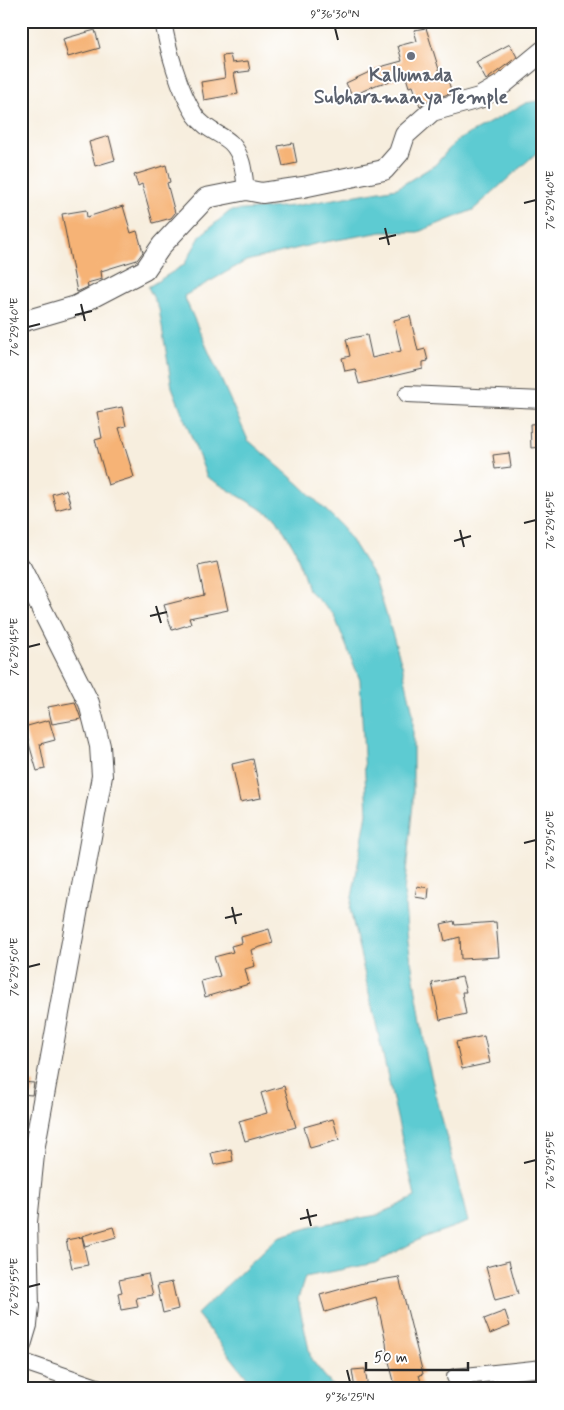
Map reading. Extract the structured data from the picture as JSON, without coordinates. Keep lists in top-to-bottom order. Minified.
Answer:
{"places":["Kallumada Subharamanya Temple"],"scale_bar":"50 m","coordinates":["9°36'30\"N","76°29'40\"E","76°29'45\"E","76°29'50\"E","76°29'55\"E","9°36'25\"N"]}
